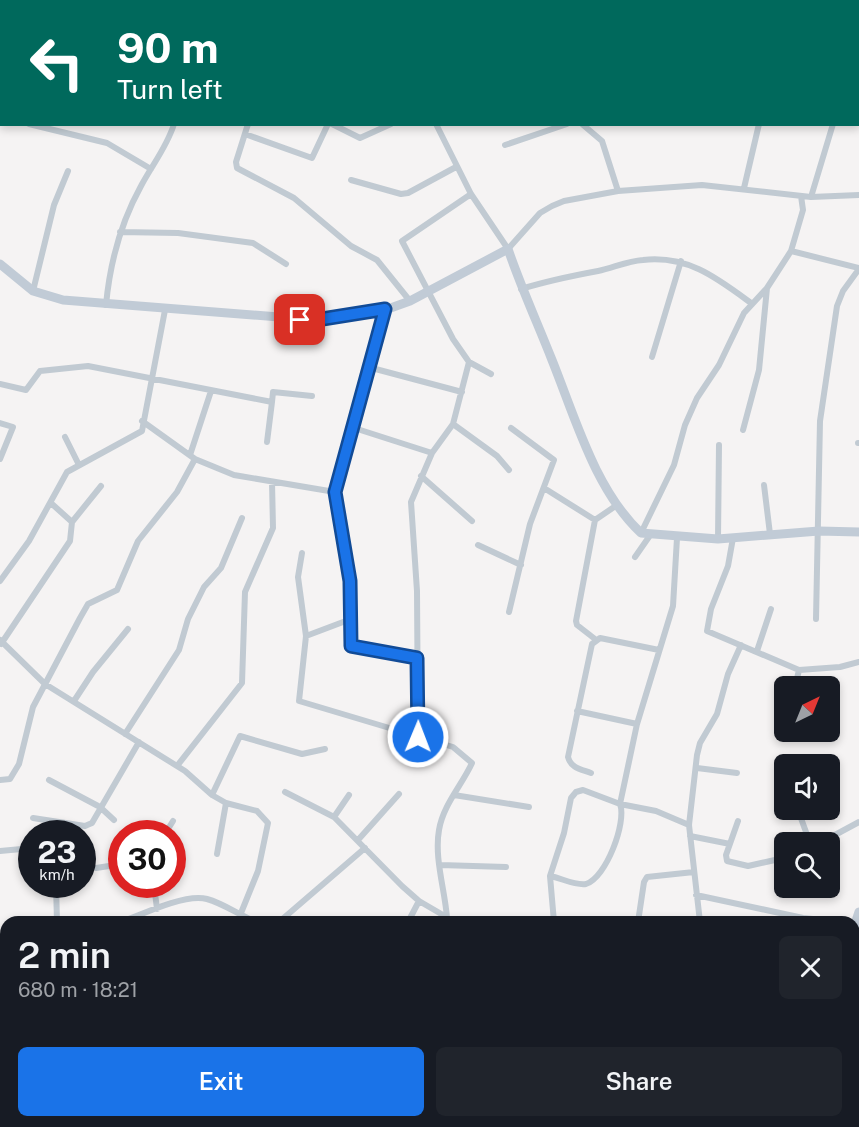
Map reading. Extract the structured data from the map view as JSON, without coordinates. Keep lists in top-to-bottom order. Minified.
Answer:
{"north":"top right","page":{"turn":["90 m","Turn left"],"speed":"23 km/h","limit":"30","heading":["2 min","680 m · 18:21"],"buttons":["Exit","Share"]}}
